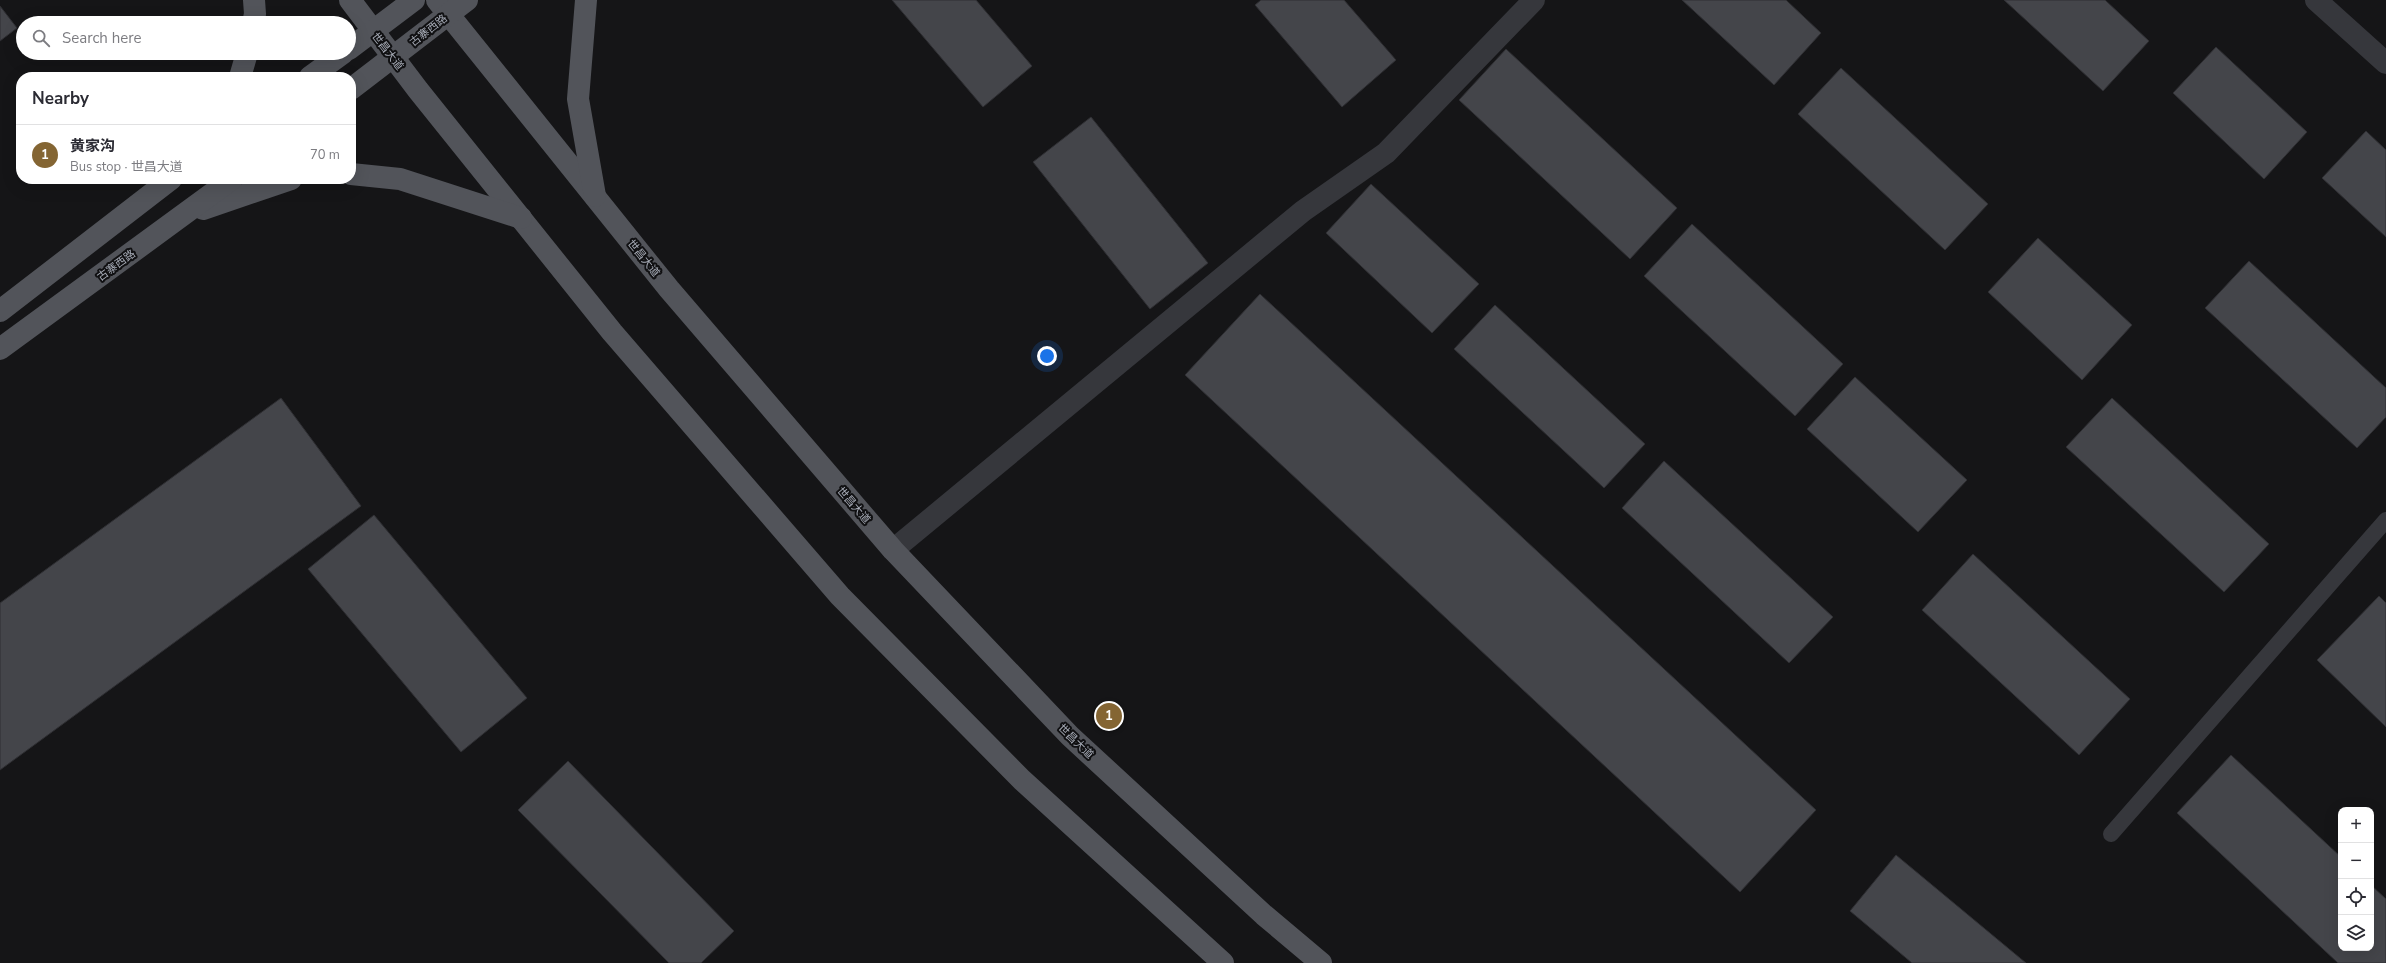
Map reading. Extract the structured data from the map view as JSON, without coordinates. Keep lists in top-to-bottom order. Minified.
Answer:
{"streets":{"main road":["古寨西路","世昌大道"]},"crossings":[["古寨西路","世昌大道"]],"page":{"search":"Search here","heading":"Nearby","list":[{"mark":"1","name":"黄家沟","note":"Bus stop · 世昌大道","value":"70 m"}],"pins":"1","map_buttons":["+","−"]}}
